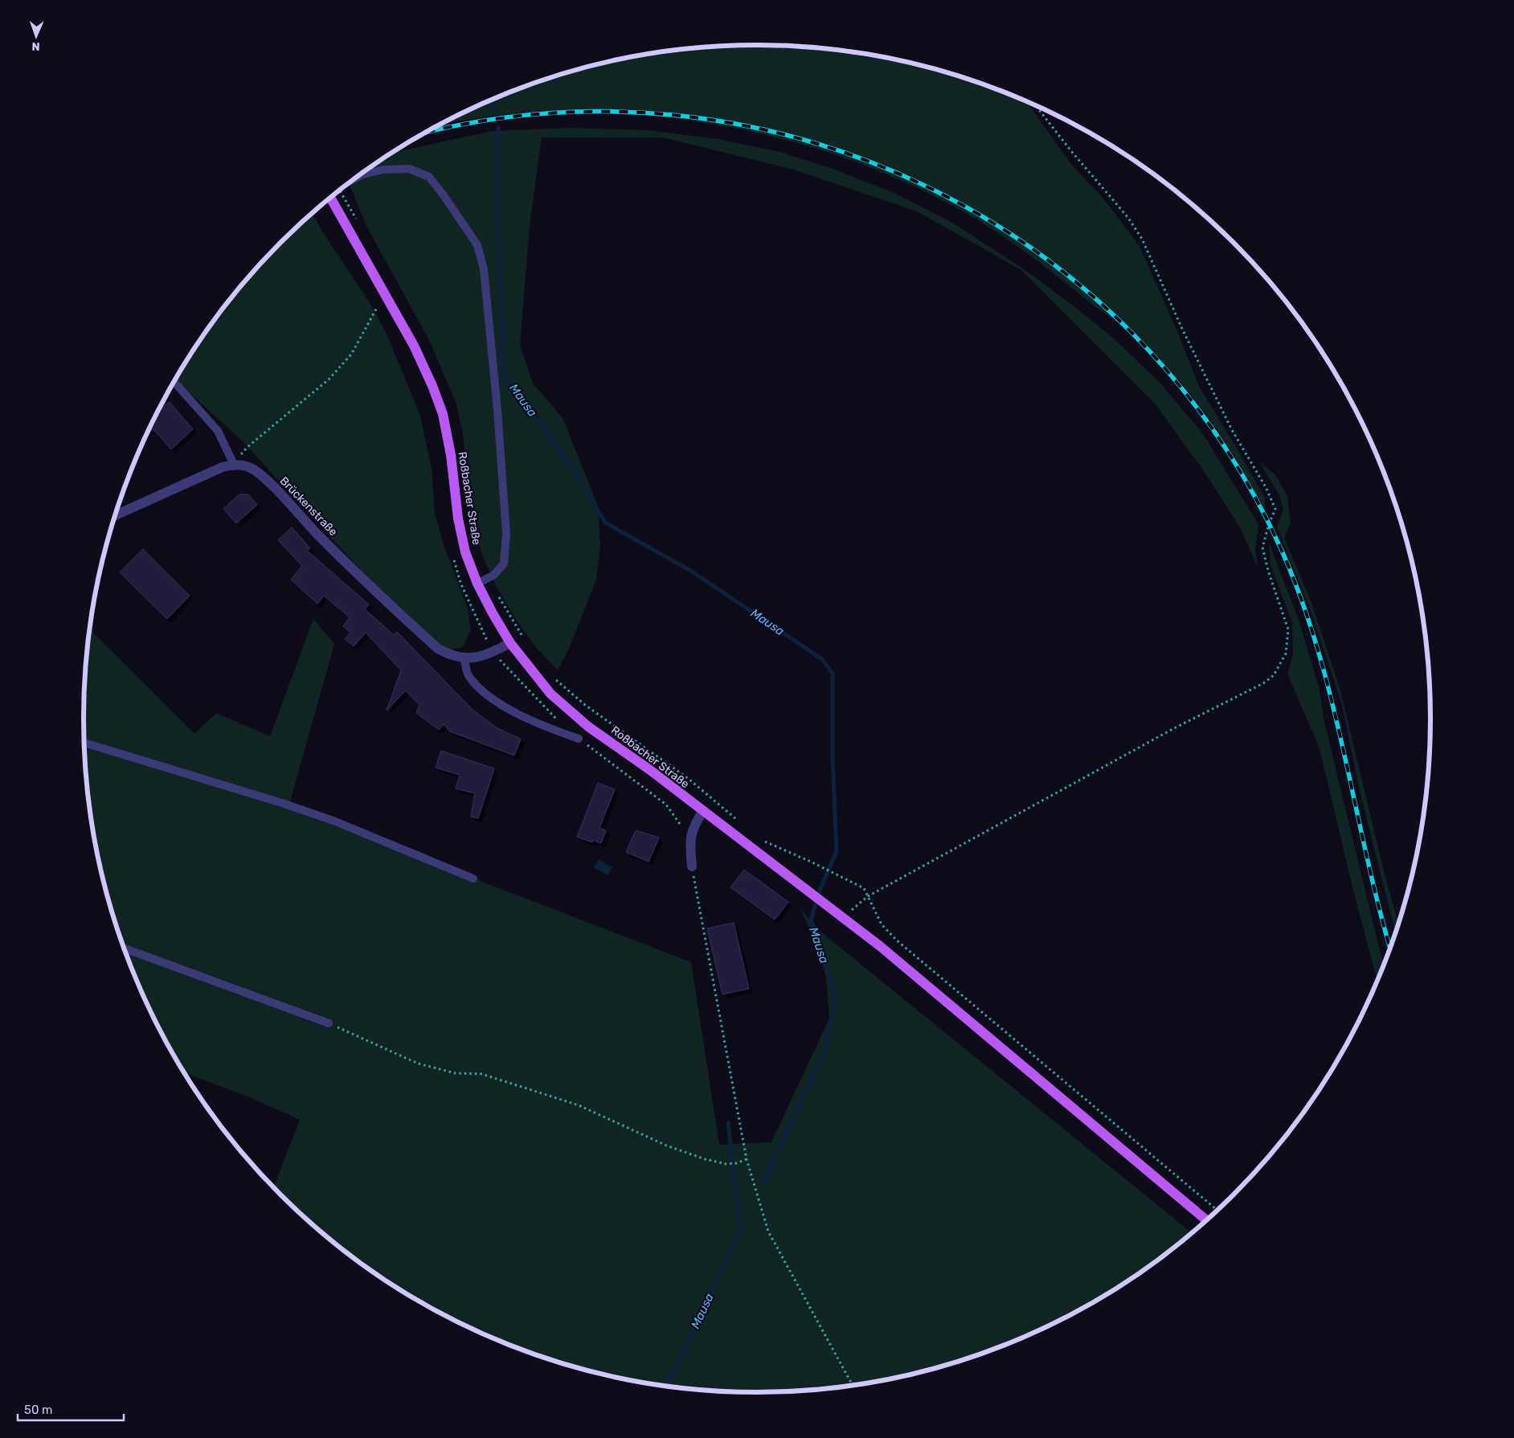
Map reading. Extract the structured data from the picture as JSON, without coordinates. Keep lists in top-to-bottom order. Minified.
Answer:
{"streets":{"main road":["Roßbacher Straße"],"street":["Brückenstraße"]},"water":["Mausa"],"scale_bar":"50 m","north":"bottom"}
